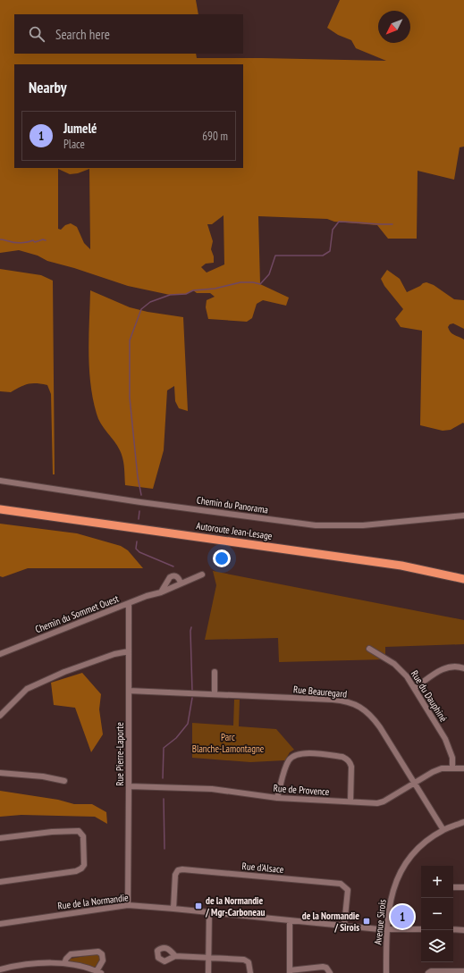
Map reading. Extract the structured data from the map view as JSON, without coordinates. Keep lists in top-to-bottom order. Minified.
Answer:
{"streets":{"highway":["Autoroute Jean-Lesage"],"street":["Chemin du Panorama","Chemin du Sommet Ouest","Rue Beauregard","Rue du Dauphiné","Rue Pierre-Laporte","Rue de Provence","Rue d'Alsace","Rue de la Normandie","Avenue Sirois"]},"crossings":[["Chemin du Sommet Ouest","Rue Pierre-Laporte"],["Rue Beauregard","Rue Pierre-Laporte"],["Rue Beauregard","Rue de Provence"],["Rue Beauregard","Avenue Sirois"],["Rue du Dauphiné","Rue de Provence"],["Rue Pierre-Laporte","Rue de Provence"],["Rue Pierre-Laporte","Rue de la Normandie"],["Rue d'Alsace","Rue de la Normandie"],["Rue de la Normandie","Avenue Sirois"]],"parks":["Parc Blanche-Lamontagne"],"places":{"transit":["de la Normandie / Mgr-Carboneau","de la Normandie / Sirois"]},"north":"bottom left","page":{"search":"Search here","heading":"Nearby","list":[{"mark":"1","name":"Jumelé","note":"Place","value":"690 m"}],"map_buttons":["+","−"],"pins":"1"}}
